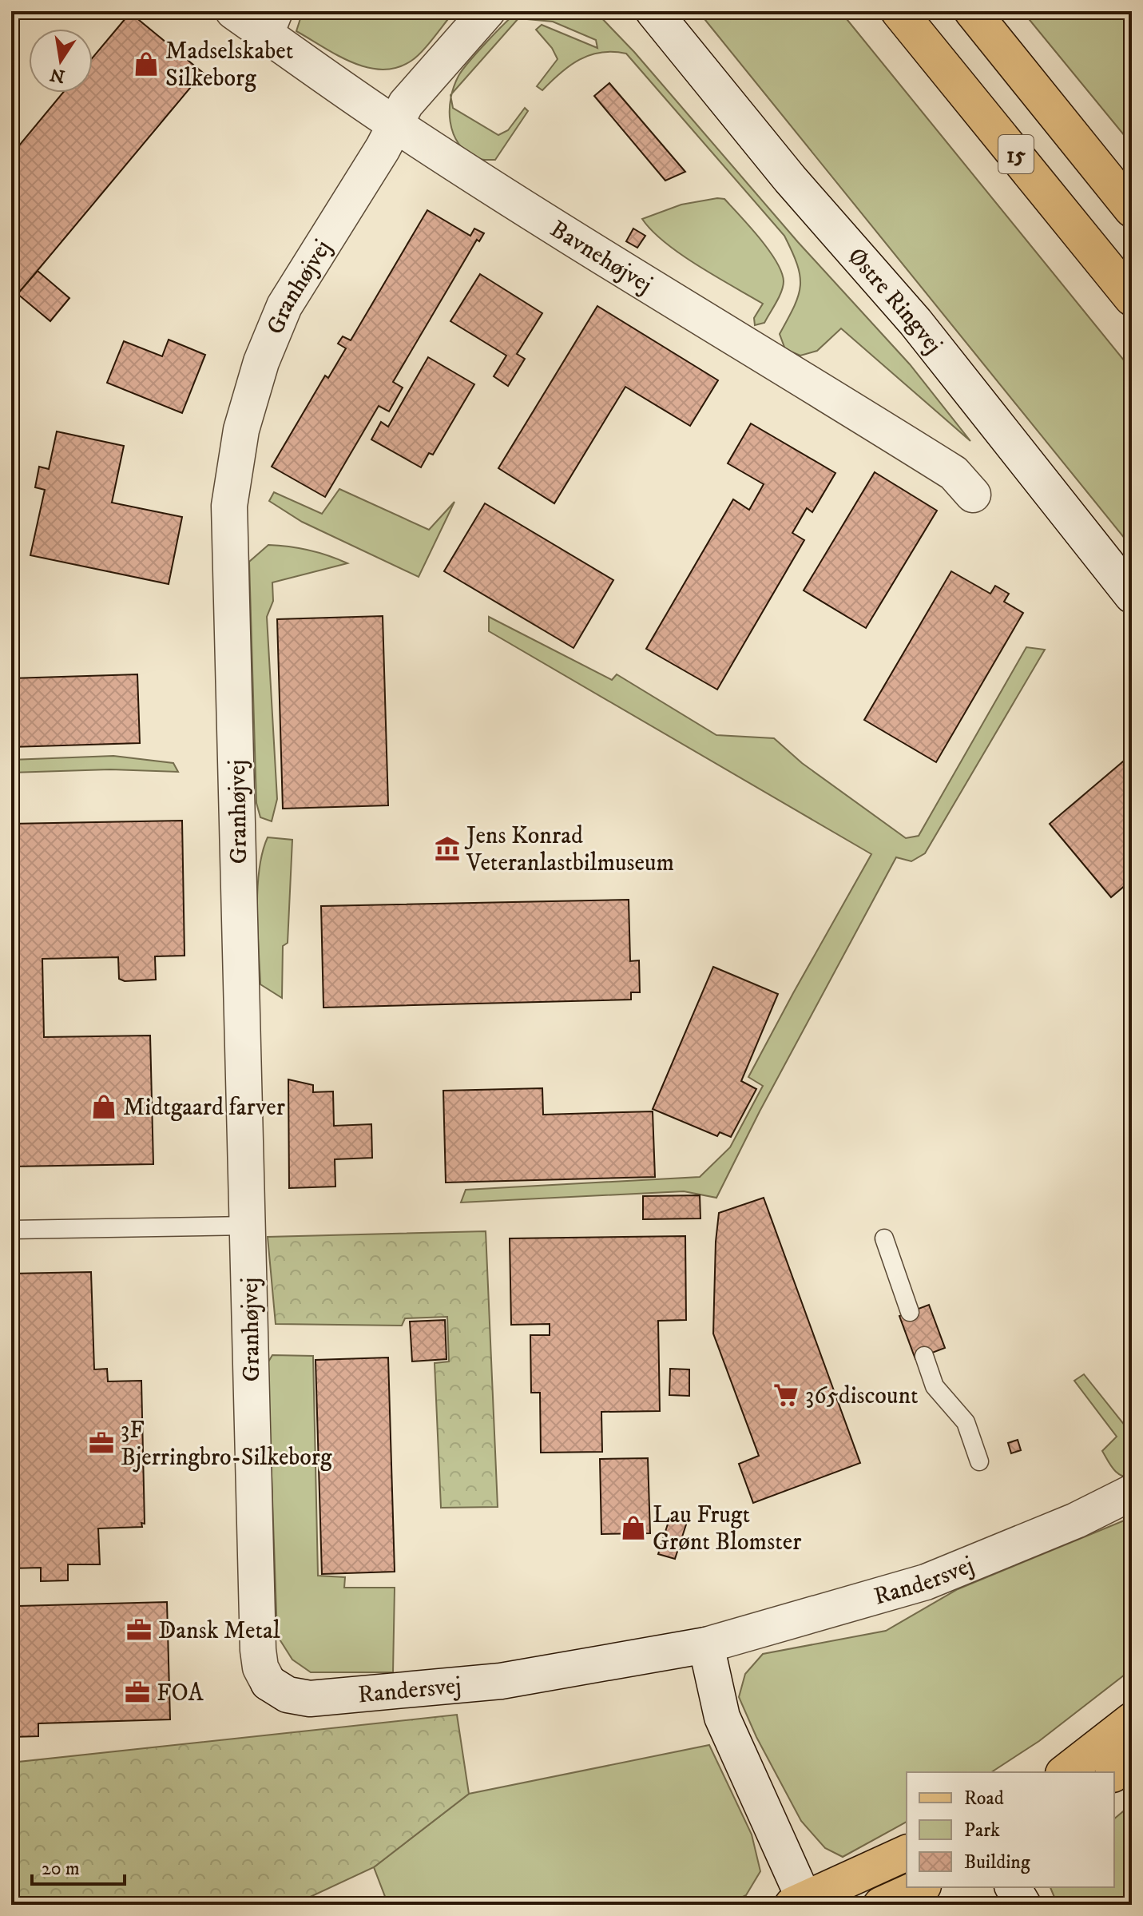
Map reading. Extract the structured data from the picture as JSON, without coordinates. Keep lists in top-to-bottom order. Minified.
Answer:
{"streets":{"main road":["15"],"street":["Bavnehøjvej","Granhøjvej","Østre Ringvej","Randersvej"]},"crossings":[["Bavnehøjvej","Granhøjvej"],["Granhøjvej","Randersvej"]],"places":{"shop":["Madselskabet Silkeborg","Midtgaard farver","Lau Frugt Grønt Blomster"],"museum":["Jens Konrad Veteranlastbilmuseum"],"supermarket":["365discount"],"office":["3F Bjerringbro-Silkeborg","Dansk Metal","FOA"]},"legend":["Road","Park","Building"],"scale_bar":"20 m","north":"bottom"}
